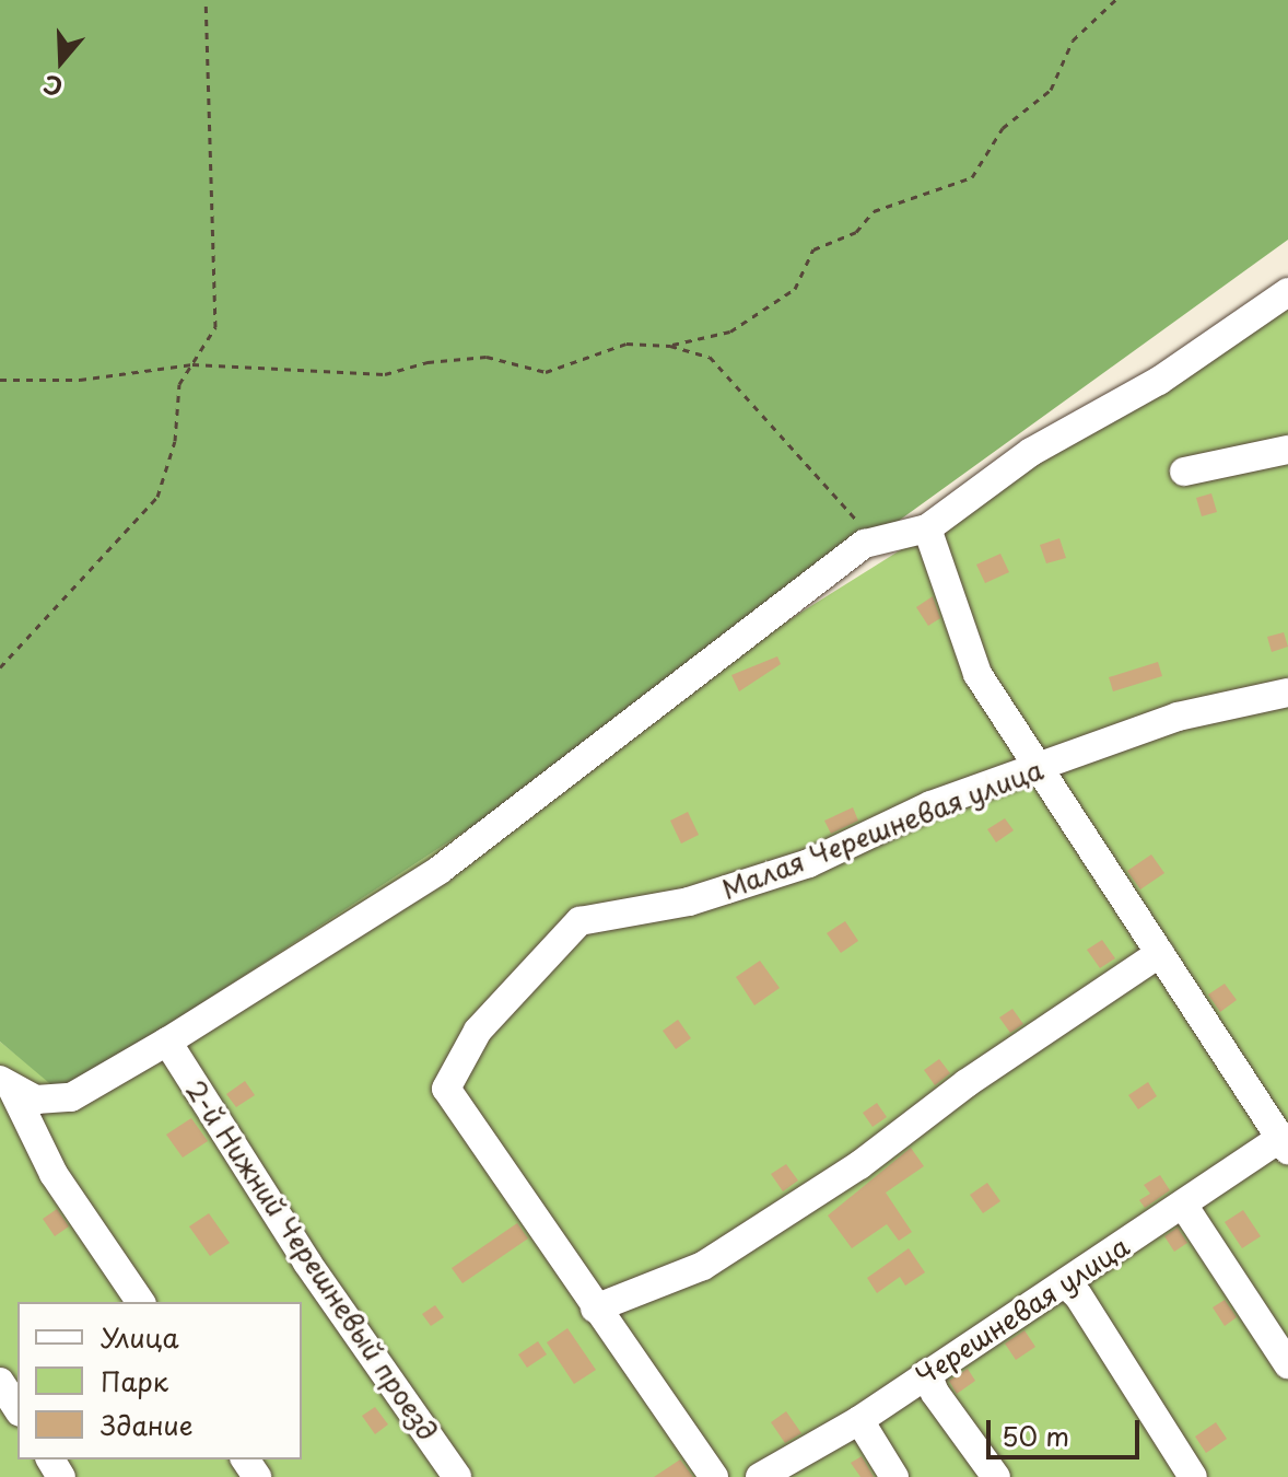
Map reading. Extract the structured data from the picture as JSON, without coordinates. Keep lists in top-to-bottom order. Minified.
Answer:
{"streets":{"lane":["Малая Черешневая улица","2-й Нижний Черешневый проезд","Черешневая улица"]},"legend":["Улица","Парк","Здание"],"scale_bar":"50 m","north":"bottom"}
